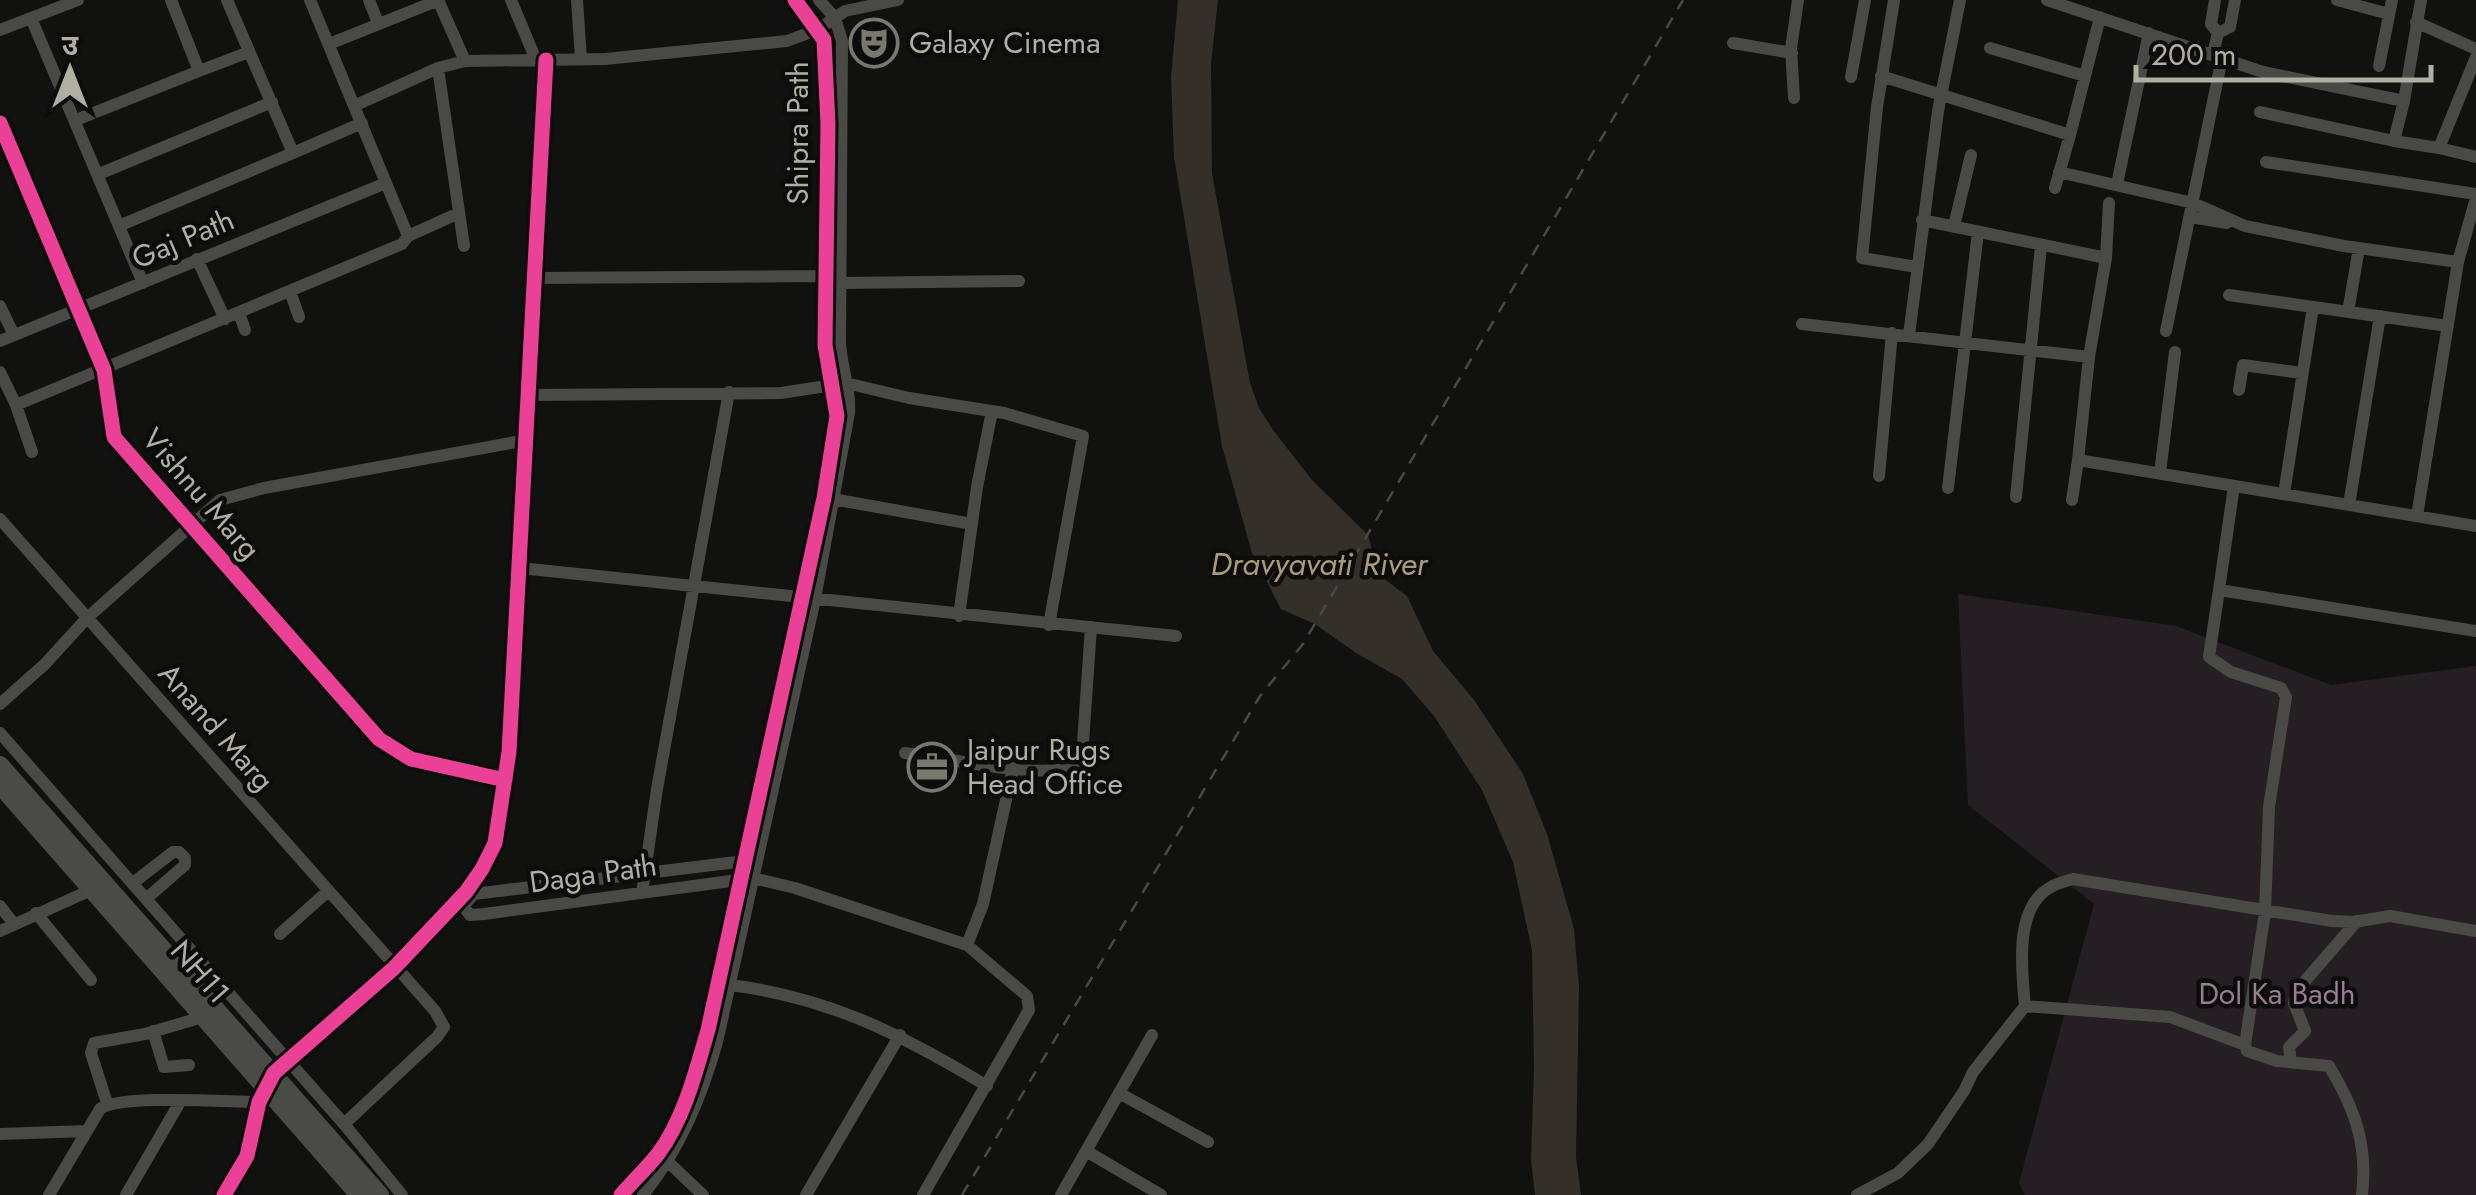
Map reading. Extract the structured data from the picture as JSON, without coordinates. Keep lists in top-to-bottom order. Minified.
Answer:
{"streets":{"highway":["NH11"],"street":["Shipra Path","Gaj Path","Vishnu Marg","Anand Marg","Daga Path"]},"crossings":[["Gaj Path","Vishnu Marg"]],"water":["Dravyavati River"],"parks":["Dol Ka Badh"],"places":{"theatre":["Galaxy Cinema"],"office":["Jaipur Rugs Head Office"]},"scale_bar":"200 m","north":"top"}
